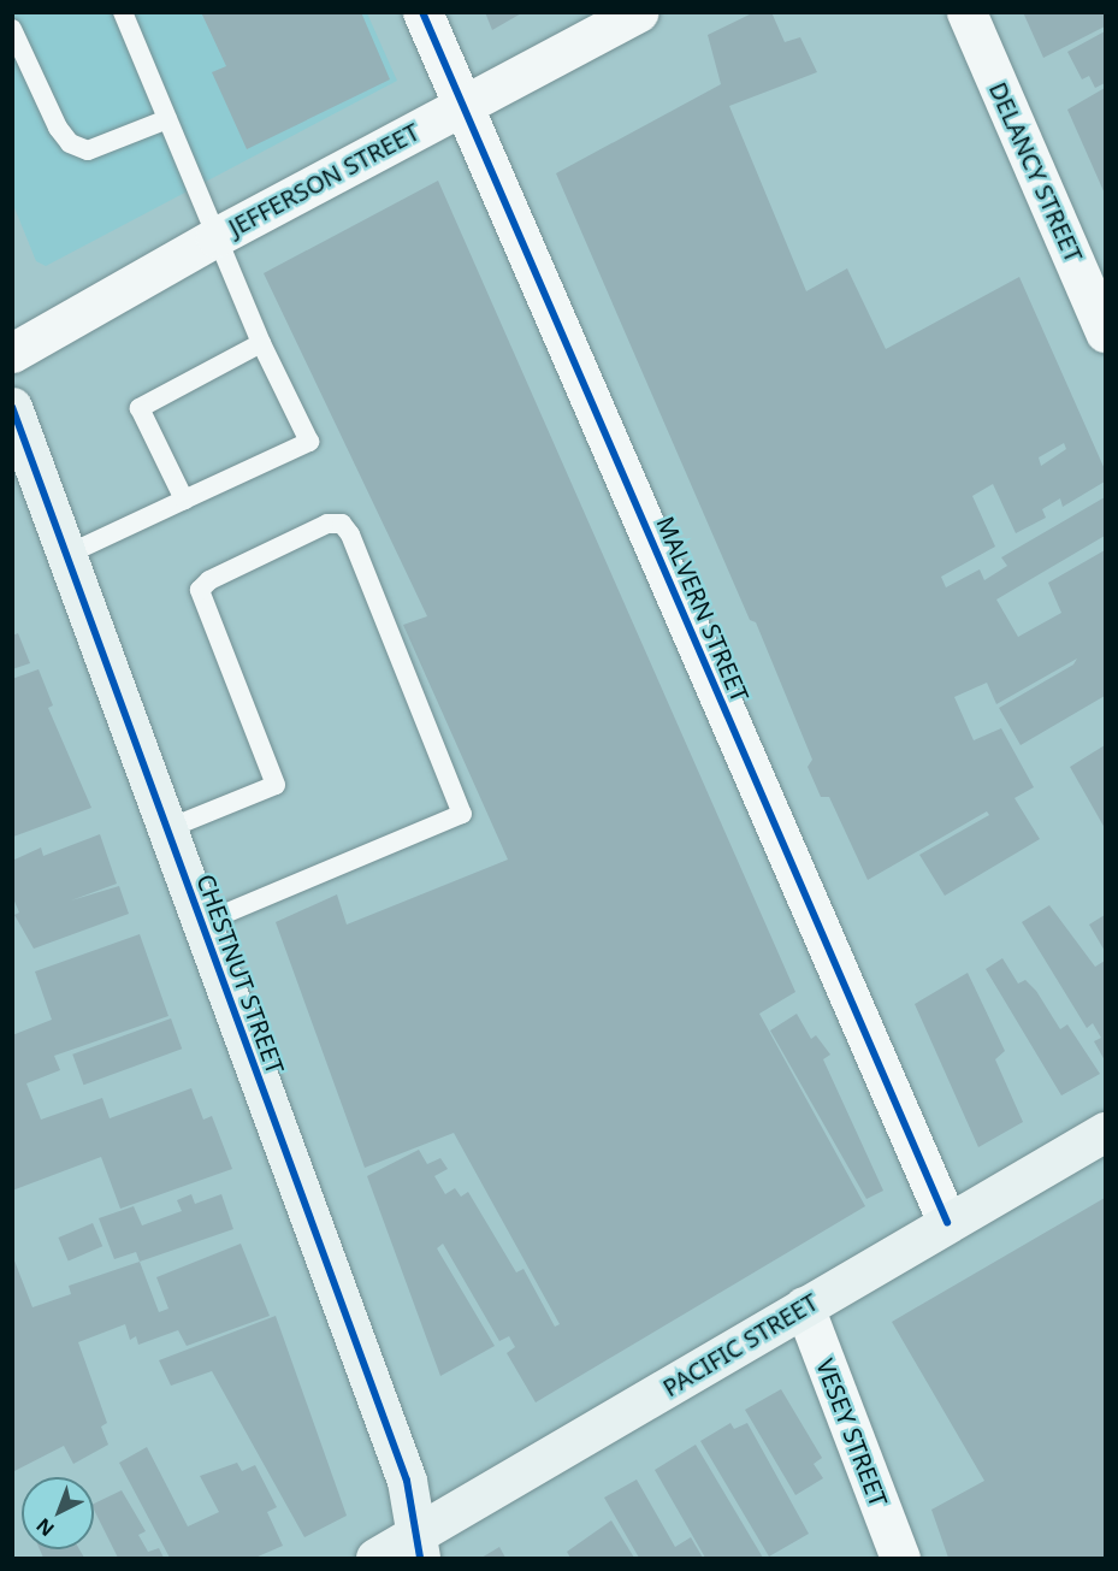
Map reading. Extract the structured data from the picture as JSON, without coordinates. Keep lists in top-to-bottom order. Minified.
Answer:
{"streets":{"street":["DELANCY STREET","JEFFERSON STREET","MALVERN STREET","CHESTNUT STREET","PACIFIC STREET","VESEY STREET"]},"crossings":[["JEFFERSON STREET","MALVERN STREET"],["MALVERN STREET","PACIFIC STREET"],["CHESTNUT STREET","PACIFIC STREET"],["PACIFIC STREET","VESEY STREET"]],"north":"bottom left"}
